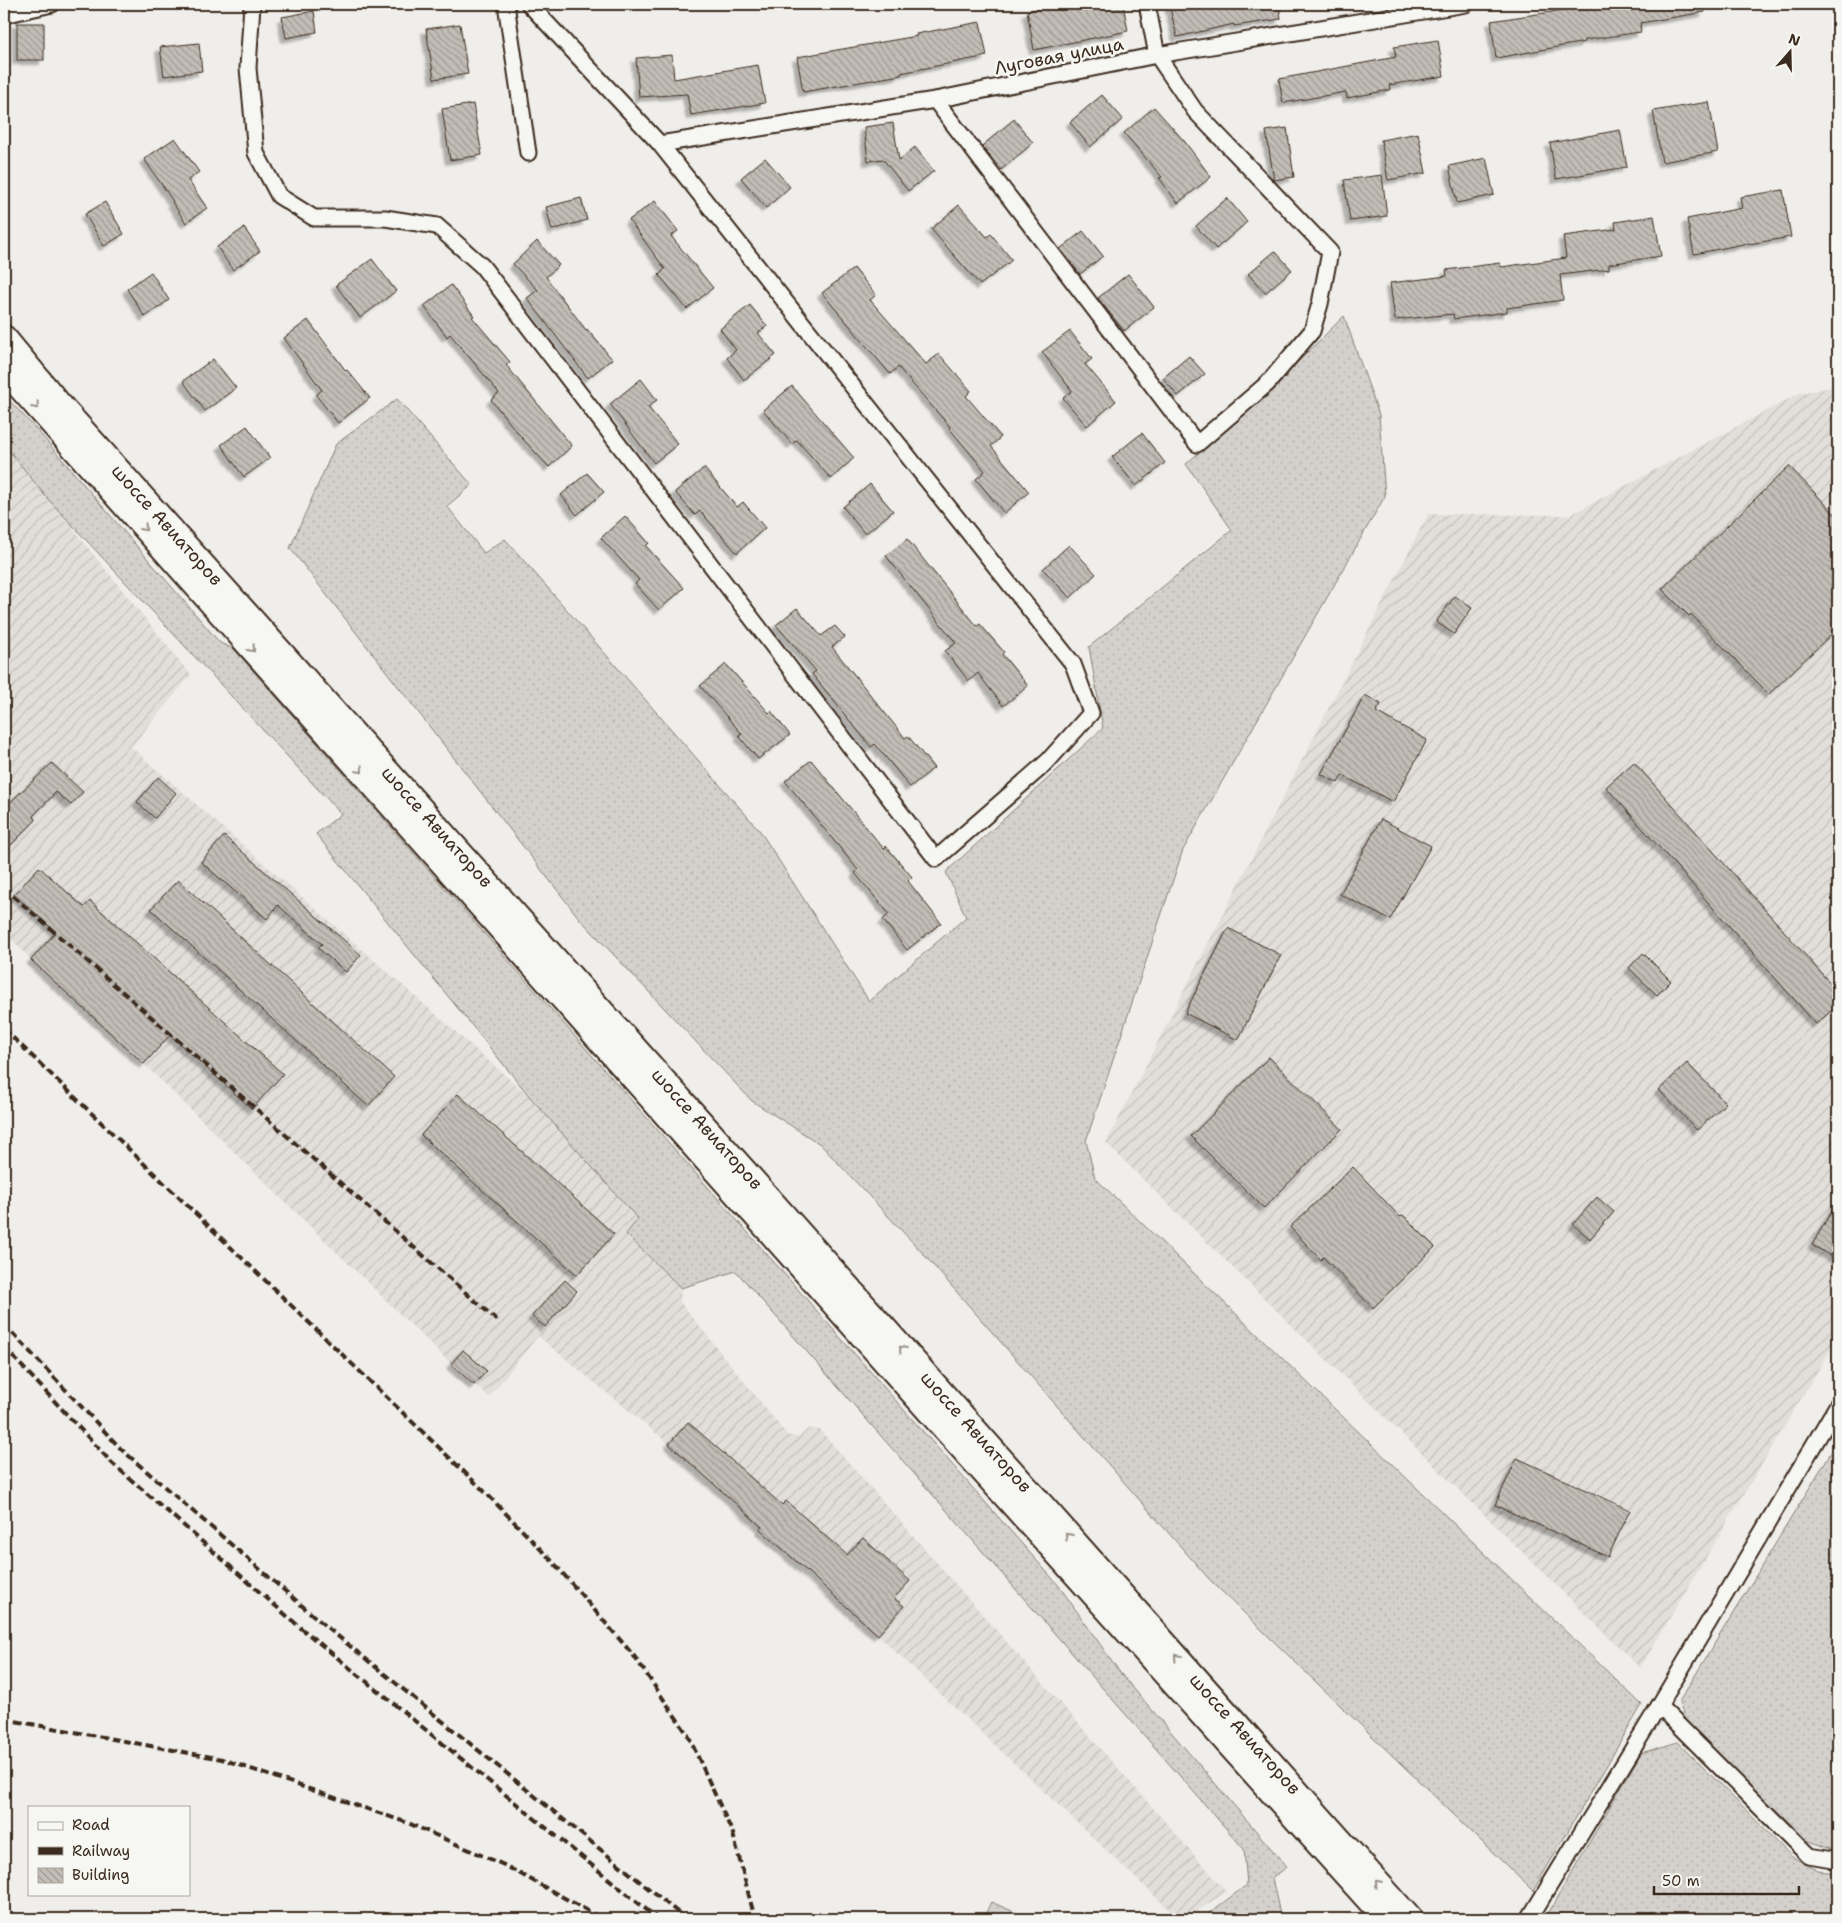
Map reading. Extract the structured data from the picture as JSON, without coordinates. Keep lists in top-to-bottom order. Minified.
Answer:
{"streets":{"main road":["шоссе Авиаторов"],"street":["Луговая улица"]},"legend":["Road","Railway","Building"],"scale_bar":"50 m","north":"top"}
